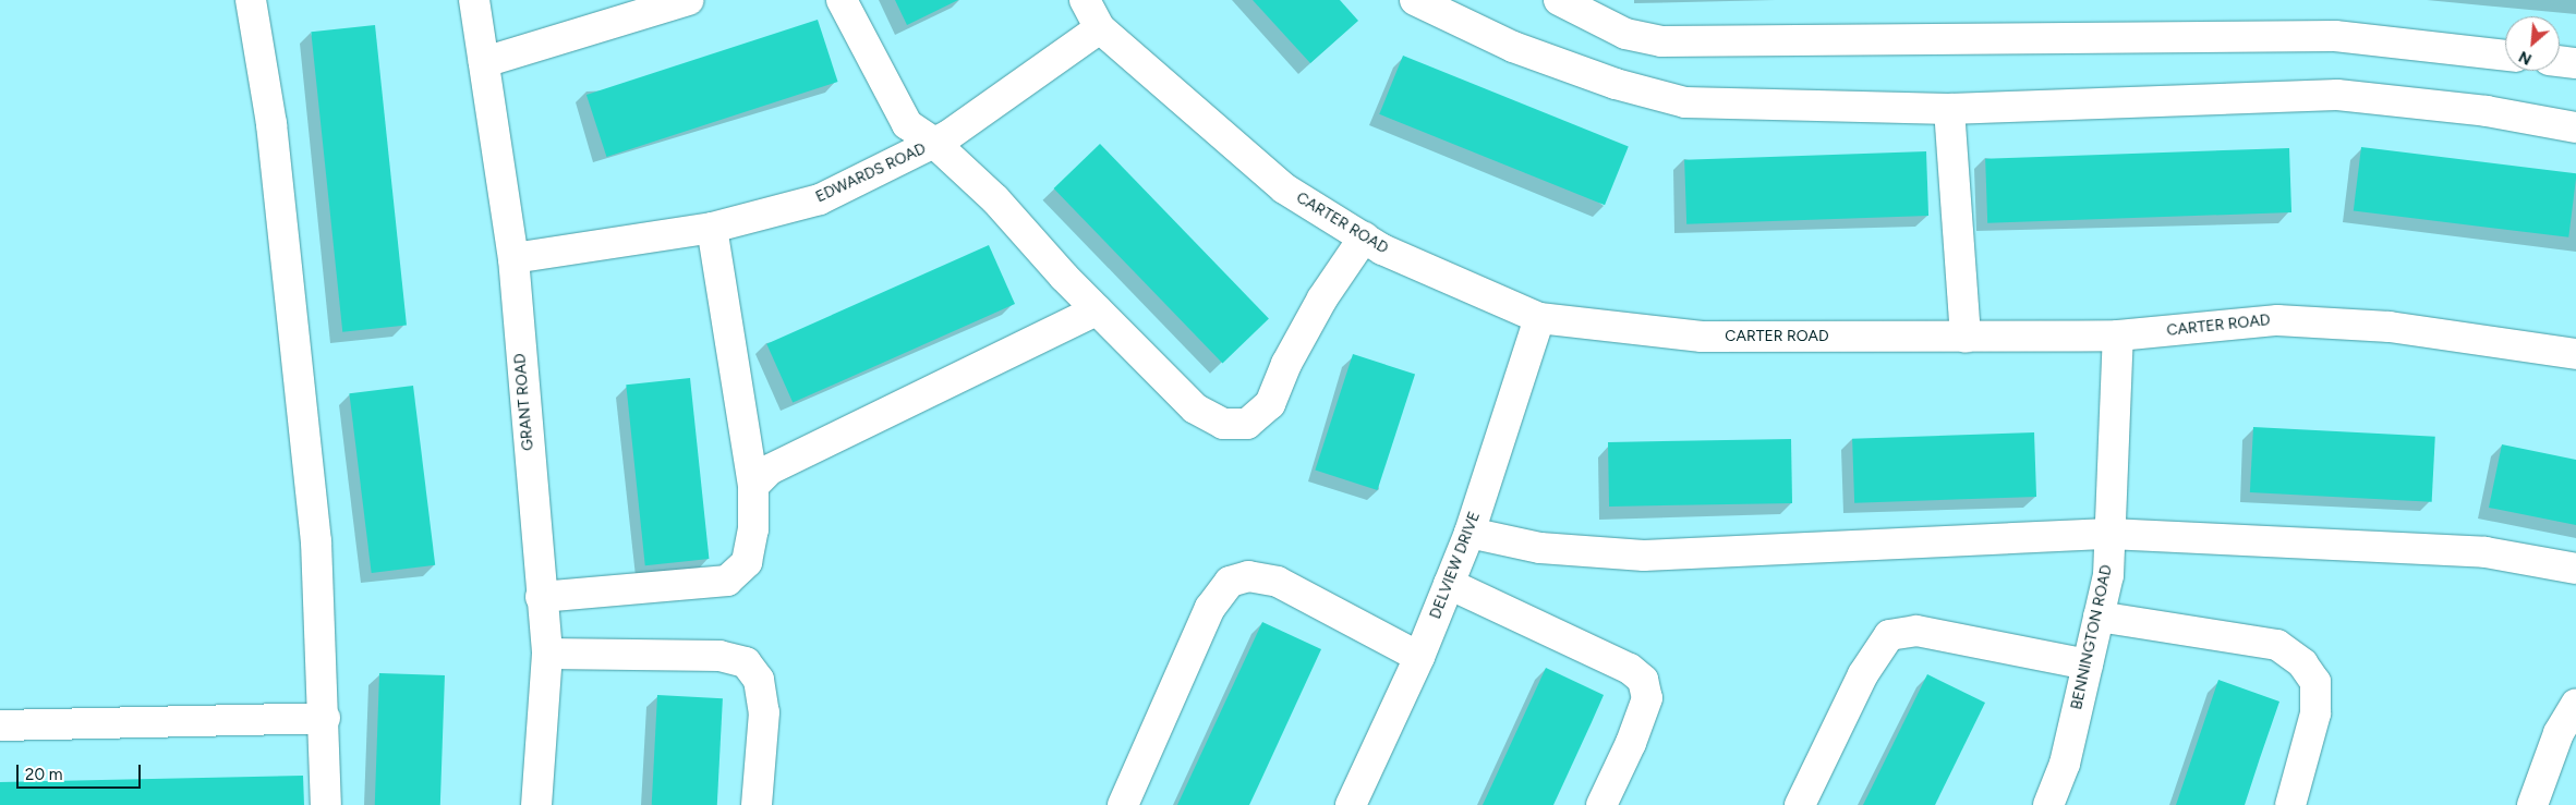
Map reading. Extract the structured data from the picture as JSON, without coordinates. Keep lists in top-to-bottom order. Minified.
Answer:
{"streets":{"street":["EDWARDS ROAD","CARTER ROAD","GRANT ROAD","DELVIEW DRIVE","BENNINGTON ROAD"]},"crossings":[["EDWARDS ROAD","CARTER ROAD"],["EDWARDS ROAD","GRANT ROAD"],["CARTER ROAD","DELVIEW DRIVE"],["CARTER ROAD","BENNINGTON ROAD"]],"scale_bar":"20 m","north":"bottom left"}
